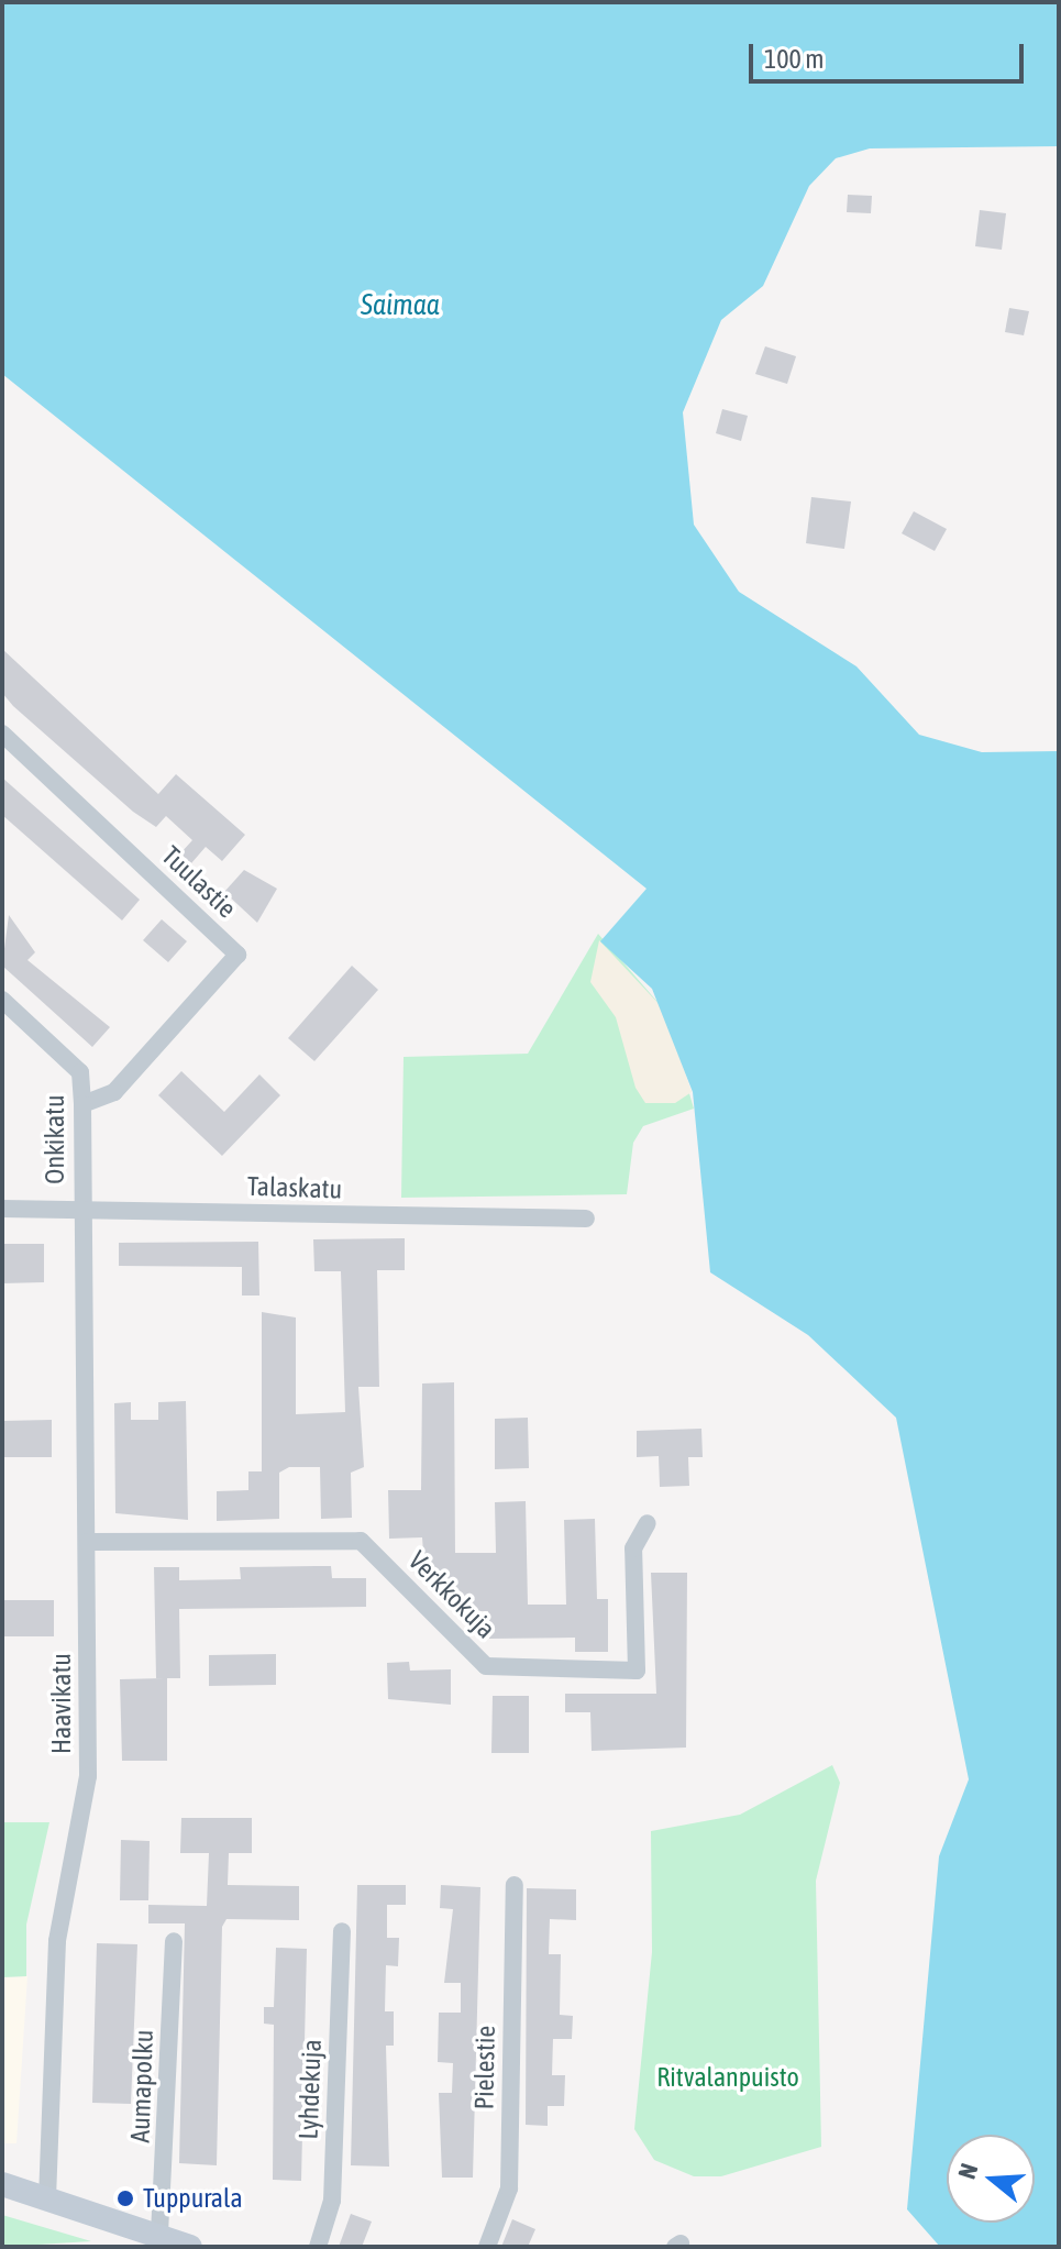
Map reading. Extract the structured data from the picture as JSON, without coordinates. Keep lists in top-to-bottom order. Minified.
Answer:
{"streets":{"street":["Tuulastie","Onkikatu","Talaskatu","Verkkokuja","Haavikatu","Pielestie","Aumapolku","Lyhdekuja"]},"crossings":[["Tuulastie","Onkikatu"],["Onkikatu","Talaskatu"],["Onkikatu","Haavikatu"],["Talaskatu","Haavikatu"],["Verkkokuja","Haavikatu"]],"water":["Saimaa"],"parks":["Ritvalanpuisto"],"places":["Tuppurala"],"scale_bar":"100 m","north":"left"}
